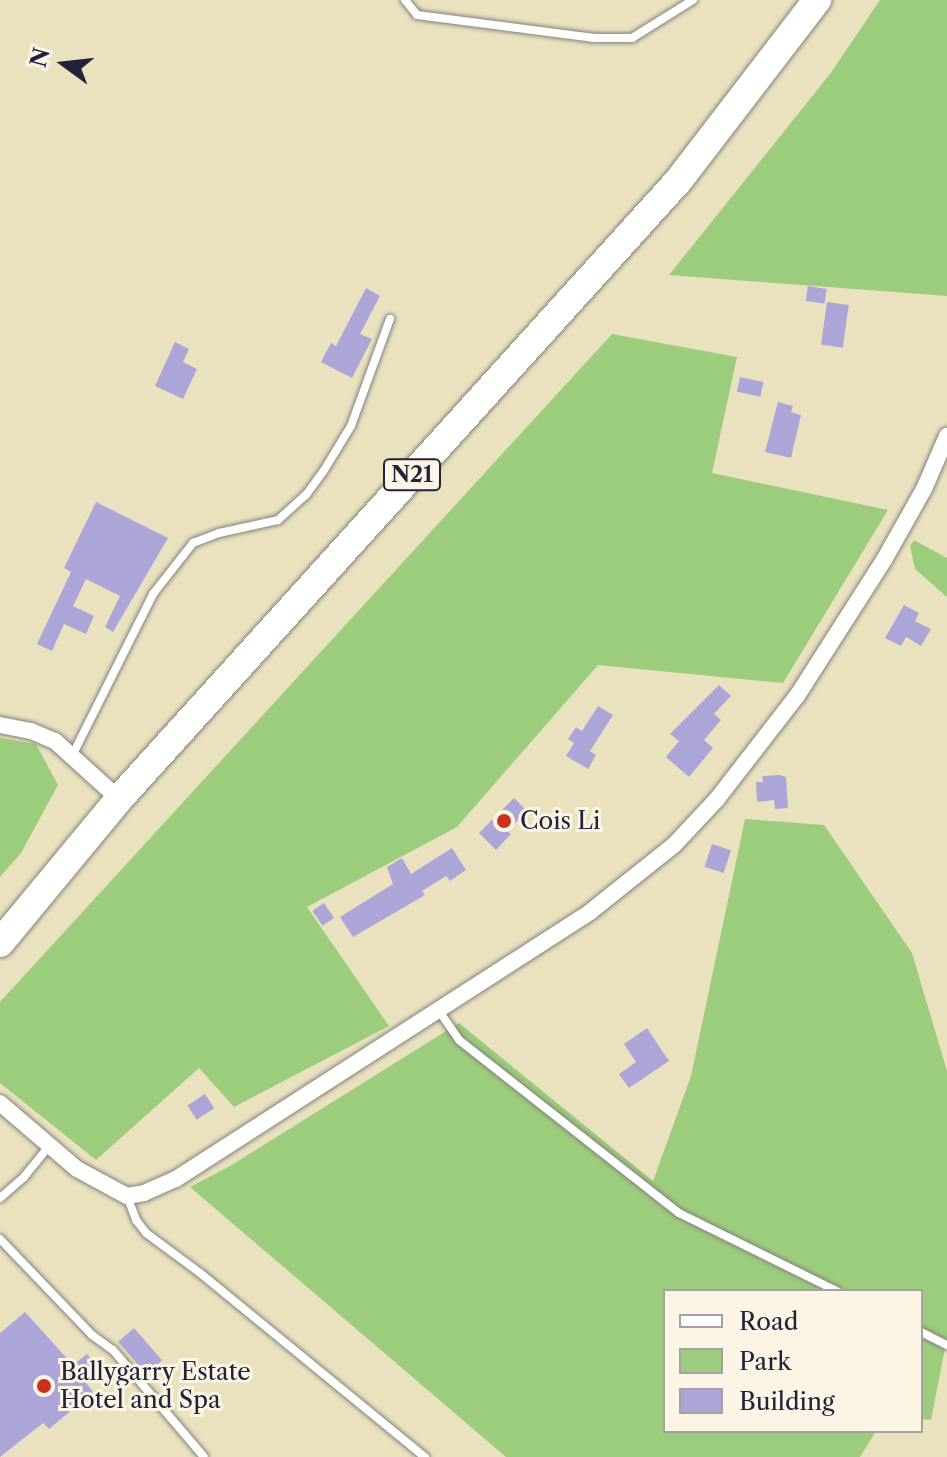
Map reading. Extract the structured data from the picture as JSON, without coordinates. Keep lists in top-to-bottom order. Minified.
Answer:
{"streets":{"highway":["N21"]},"places":["Cois Li","Ballygarry Estate Hotel and Spa"],"legend":["Road","Park","Building"],"north":"left"}
